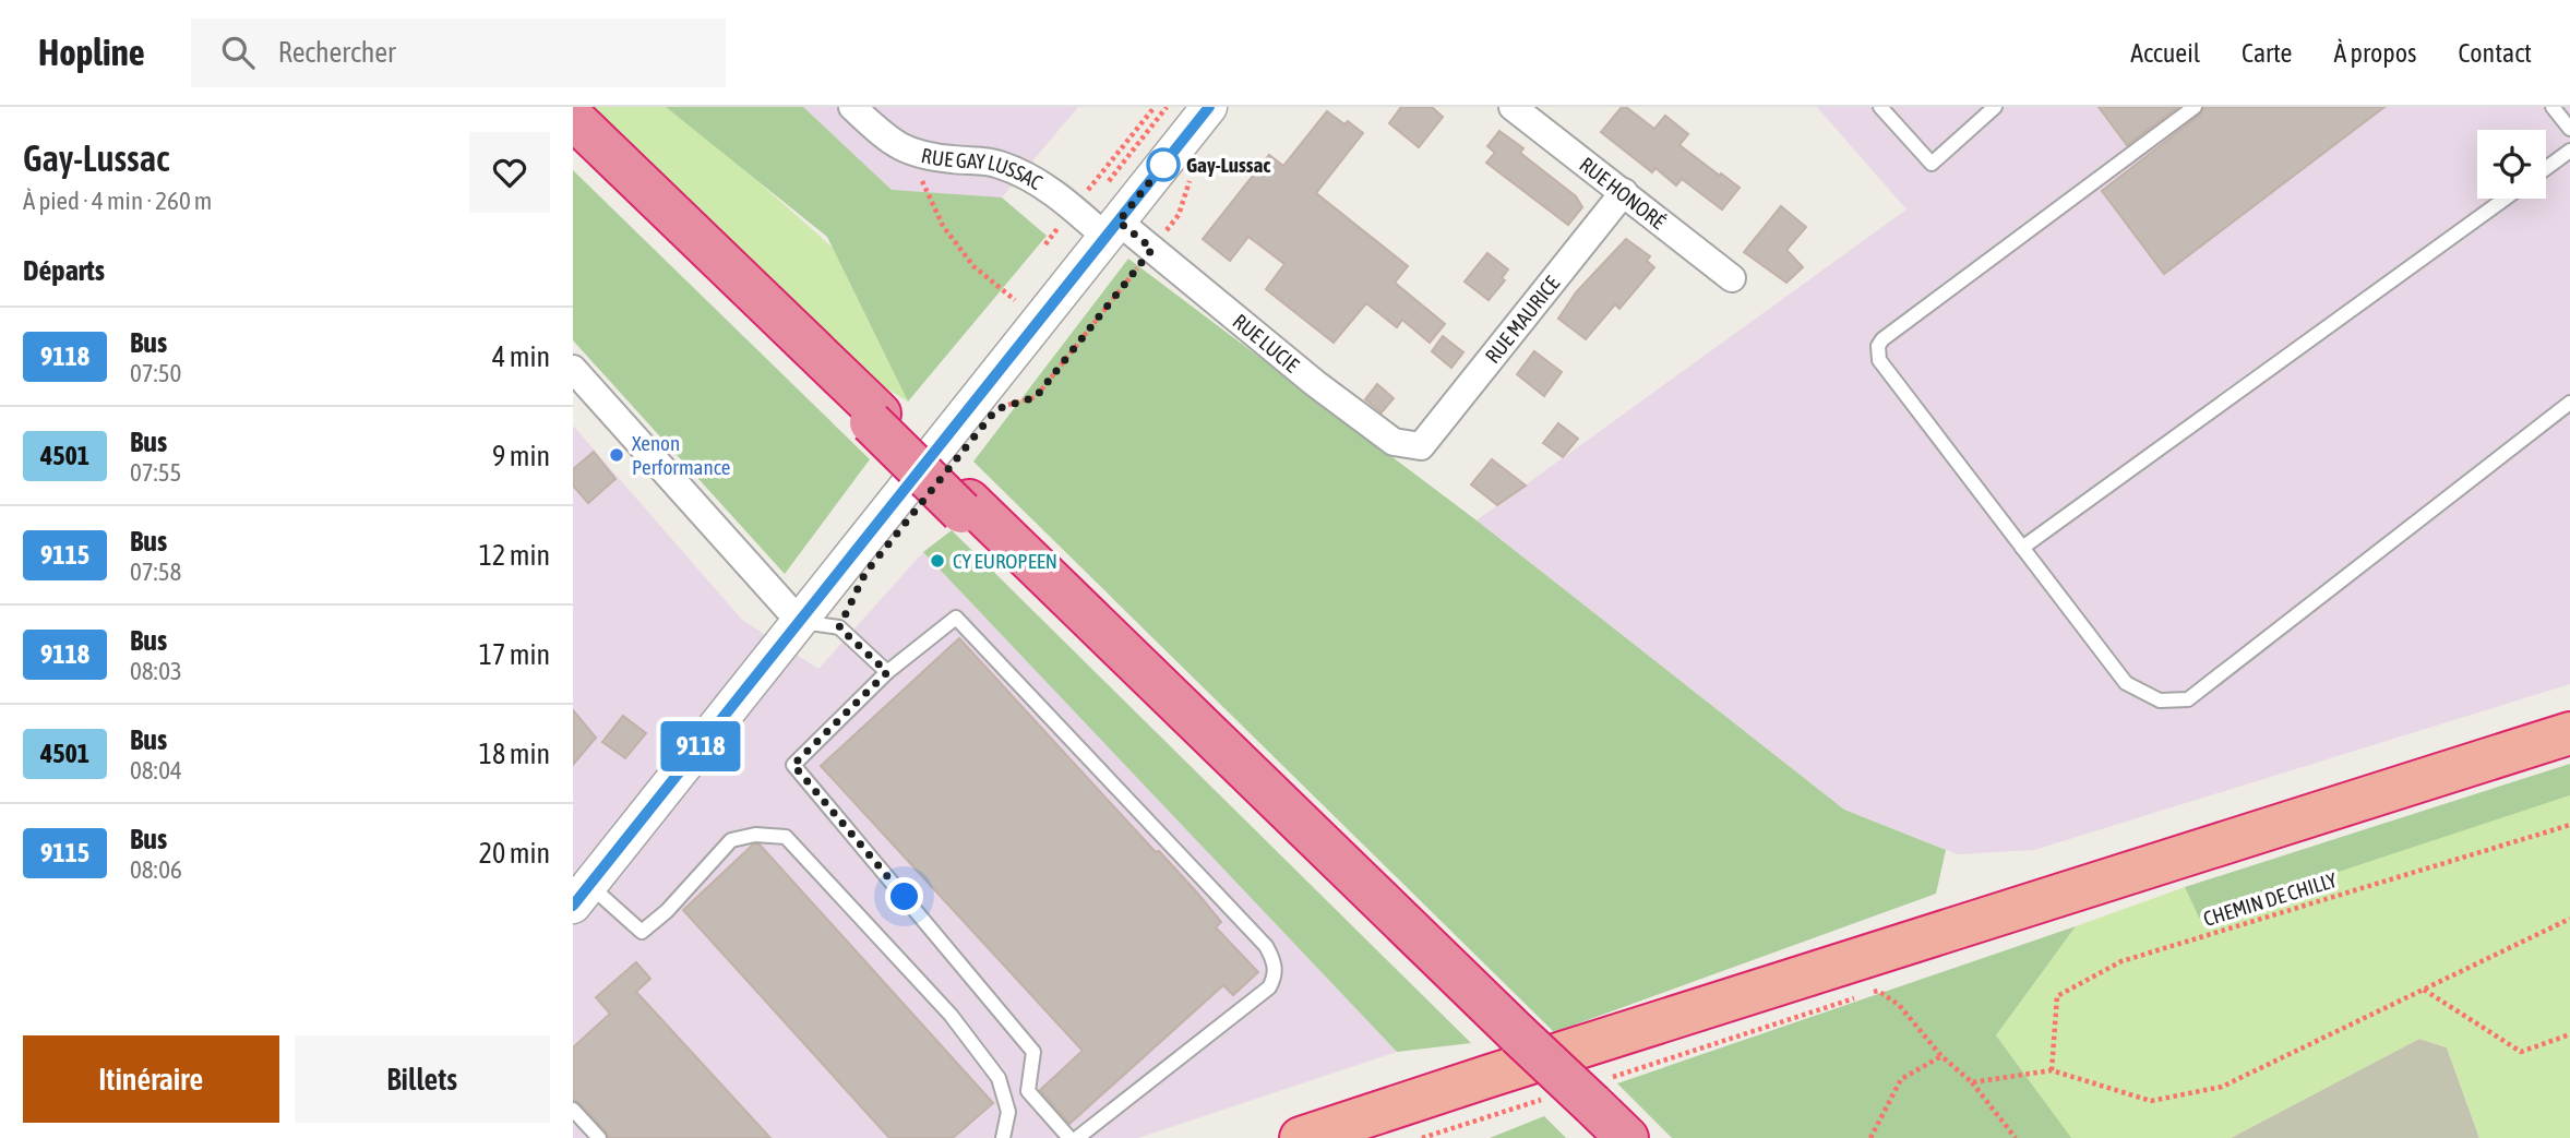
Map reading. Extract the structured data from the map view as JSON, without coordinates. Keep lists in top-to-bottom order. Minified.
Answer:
{"streets":{"street":["RUE GAY LUSSAC","RUE HONORÉ","RUE MAURICE","RUE LUCIE"],"path":["CHEMIN DE CHILLY"]},"crossings":[["RUE GAY LUSSAC","RUE LUCIE"],["RUE HONORÉ","RUE MAURICE"],["RUE MAURICE","RUE LUCIE"]],"places":["Gay-Lussac","Xenon Performance","CY EUROPEEN"],"lines":["bus line 9118"],"page":{"header":"Hopline","search":"Rechercher","nav":["Accueil","Carte","À propos","Contact"],"heading":[["Gay-Lussac","À pied · 4 min · 260 m"],"Départs"],"on_map":"9118","list":[{"mark":"9118","name":"Bus","note":"07:50","value":"4 min"},{"mark":"4501","name":"Bus","note":"07:55","value":"9 min"},{"mark":"9115","name":"Bus","note":"07:58","value":"12 min"},{"mark":"9118","name":"Bus","note":"08:03","value":"17 min"},{"mark":"4501","name":"Bus","note":"08:04","value":"18 min"},{"mark":"9115","name":"Bus","note":"08:06","value":"20 min"}],"buttons":["Itinéraire","Billets"]}}
